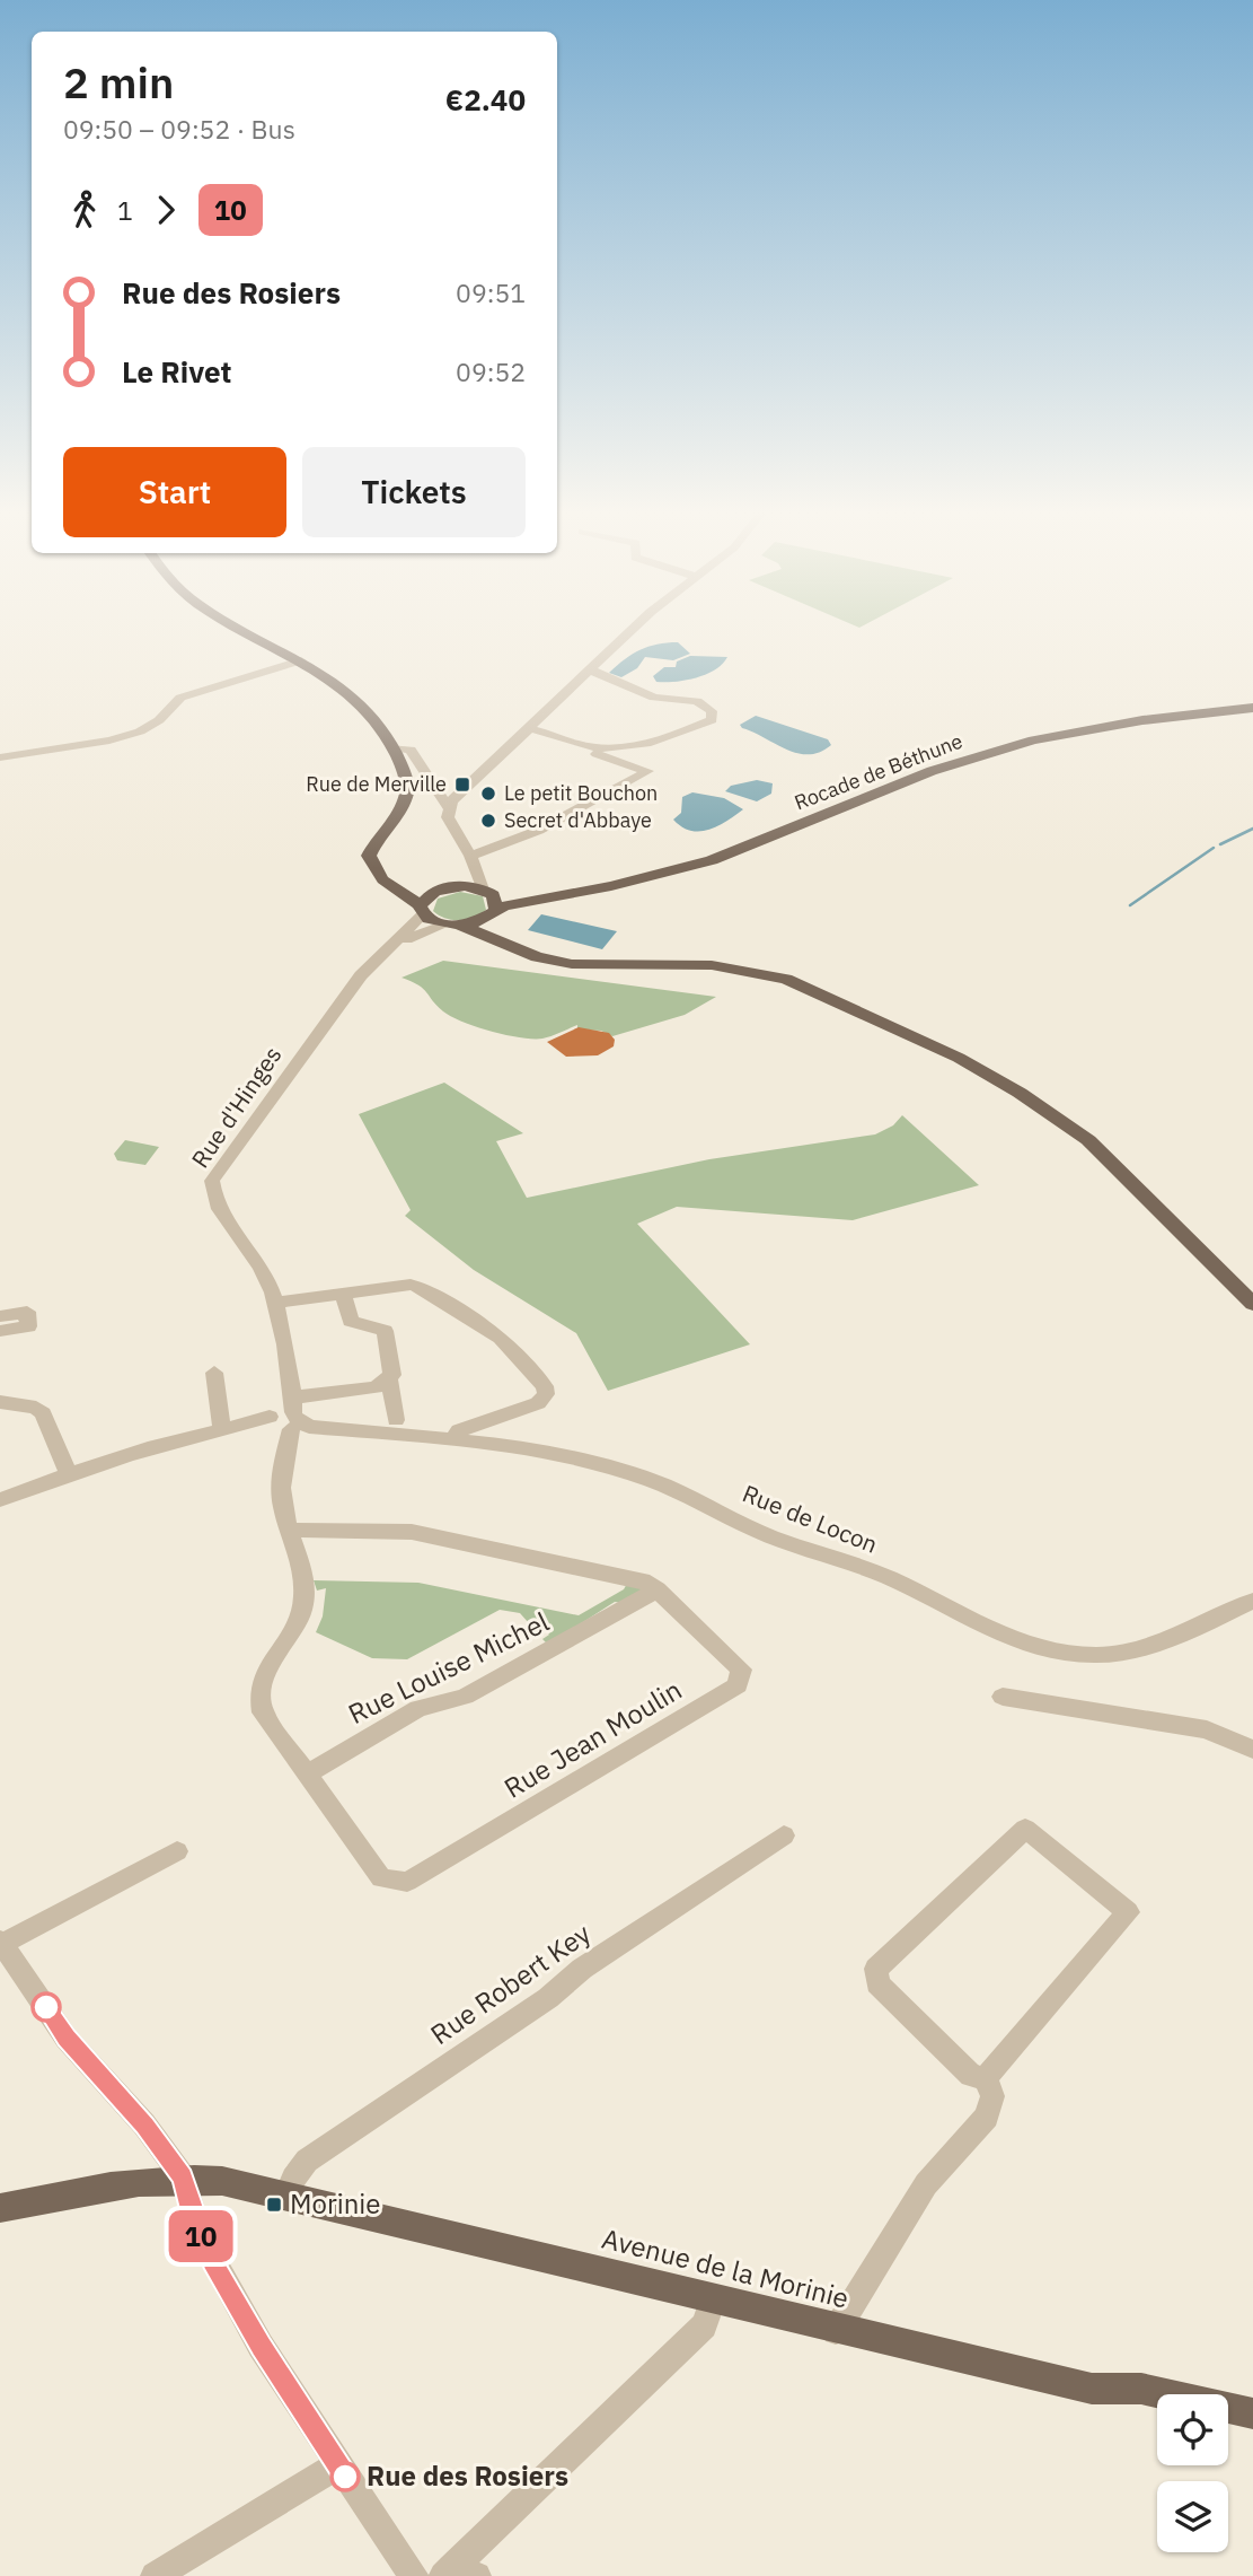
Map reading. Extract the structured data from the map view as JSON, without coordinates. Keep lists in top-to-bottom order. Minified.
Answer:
{"streets":{"main road":["Rocade de Béthune","Avenue de la Morinie"],"street":["Rue d'Hinges","Rue de Locon","Rue Louise Michel","Rue Jean Moulin","Rue Robert Key"]},"crossings":[["Rocade de Béthune","Rue d'Hinges"],["Rue d'Hinges","Rue de Locon"],["Rue d'Hinges","Rue Jean Moulin"],["Rue de Locon","Rue Jean Moulin"],["Rue Louise Michel","Rue Jean Moulin"],["Rue Robert Key","Avenue de la Morinie"]],"places":{"transit":["Rue de Merville","Morinie"],"other":["Le petit Bouchon","Secret d'Abbaye","Rue des Rosiers"]},"lines":["bus line 10"],"page":{"on_map":"10","heading":["2 min","09:50 – 09:52 · Bus","€2.40"],"legs":["1","10"],"list":[{"name":"Rue des Rosiers","value":"09:51"},{"name":"Le Rivet","value":"09:52"}],"buttons":["Start","Tickets"]}}
